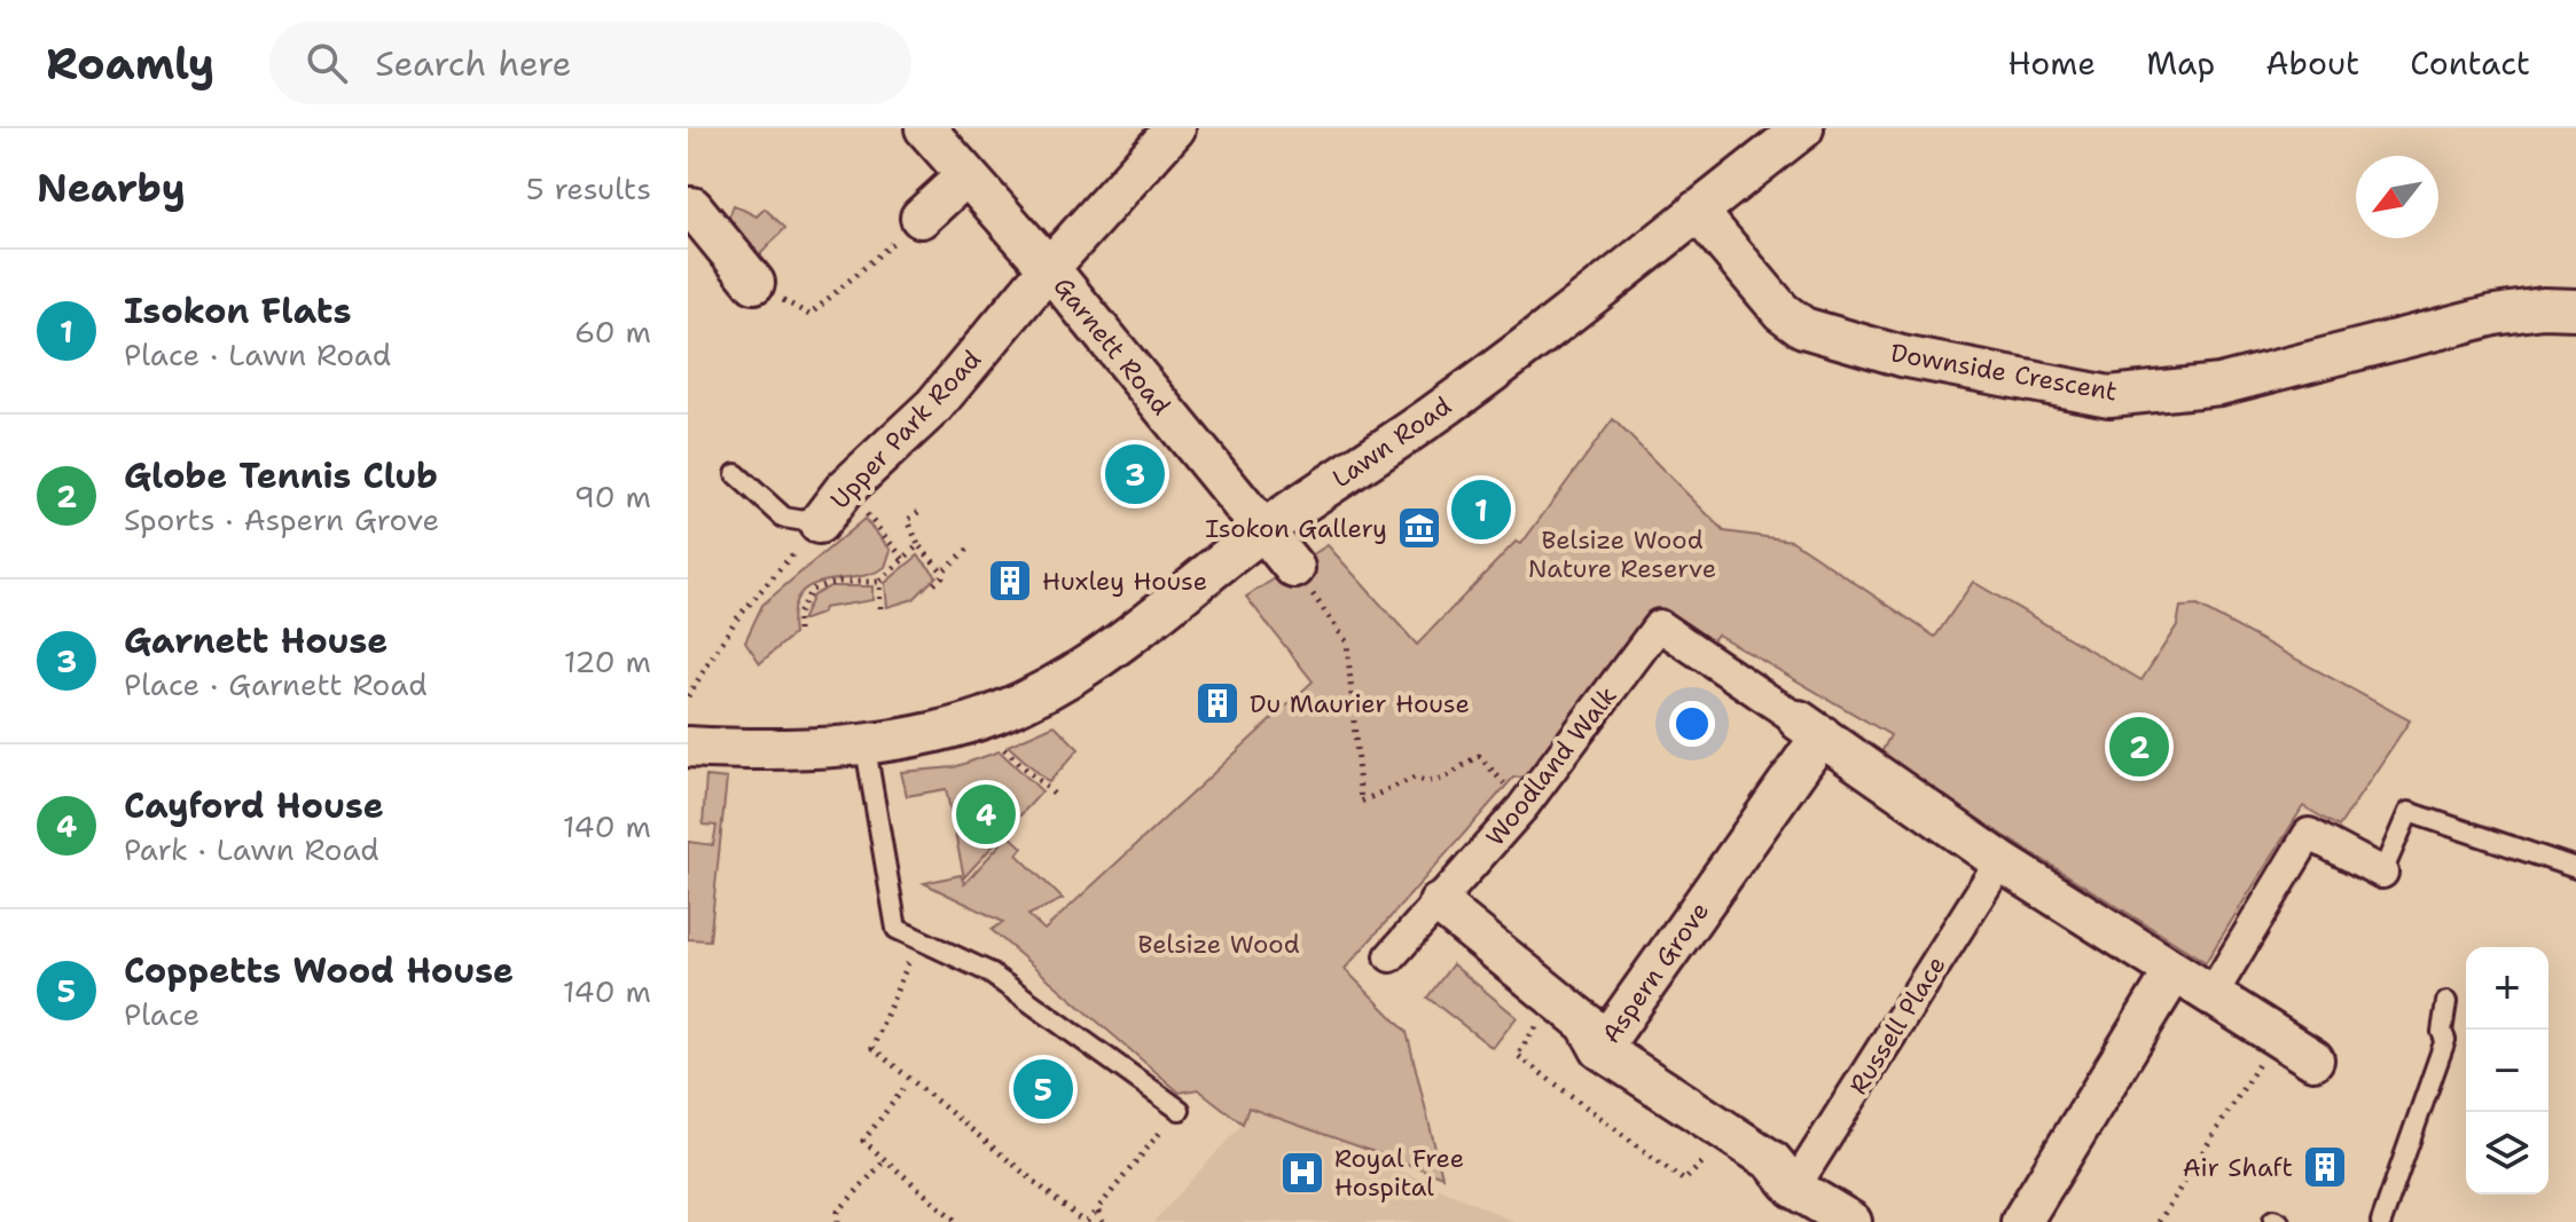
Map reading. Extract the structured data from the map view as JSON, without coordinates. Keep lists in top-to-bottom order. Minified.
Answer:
{"streets":{"street":["Garnett Road","Downside Crescent","Upper Park Road","Lawn Road","Woodland Walk","Aspern Grove","Russell Place"]},"crossings":[["Garnett Road","Upper Park Road"],["Garnett Road","Lawn Road"],["Downside Crescent","Lawn Road"],["Woodland Walk","Aspern Grove"],["Aspern Grove","Russell Place"]],"parks":["Belsize Wood Nature Reserve","Belsize Wood"],"places":{"museum":["Isokon Gallery"],"building":["Huxley House","Du Maurier House","Air Shaft"],"hospital":["Royal Free Hospital"]},"north":"bottom left","page":{"header":"Roamly","search":"Search here","nav":["Home","Map","About","Contact"],"heading":["Nearby","5 results"],"list":[{"mark":"1","name":"Isokon Flats","note":"Place · Lawn Road","value":"60 m"},{"mark":"2","name":"Globe Tennis Club","note":"Sports · Aspern Grove","value":"90 m"},{"mark":"3","name":"Garnett House","note":"Place · Garnett Road","value":"120 m"},{"mark":"4","name":"Cayford House","note":"Park · Lawn Road","value":"140 m"},{"mark":"5","name":"Coppetts Wood House","note":"Place","value":"140 m"}],"pins":["3","1","2","4","5"],"map_buttons":["+","−"]}}
